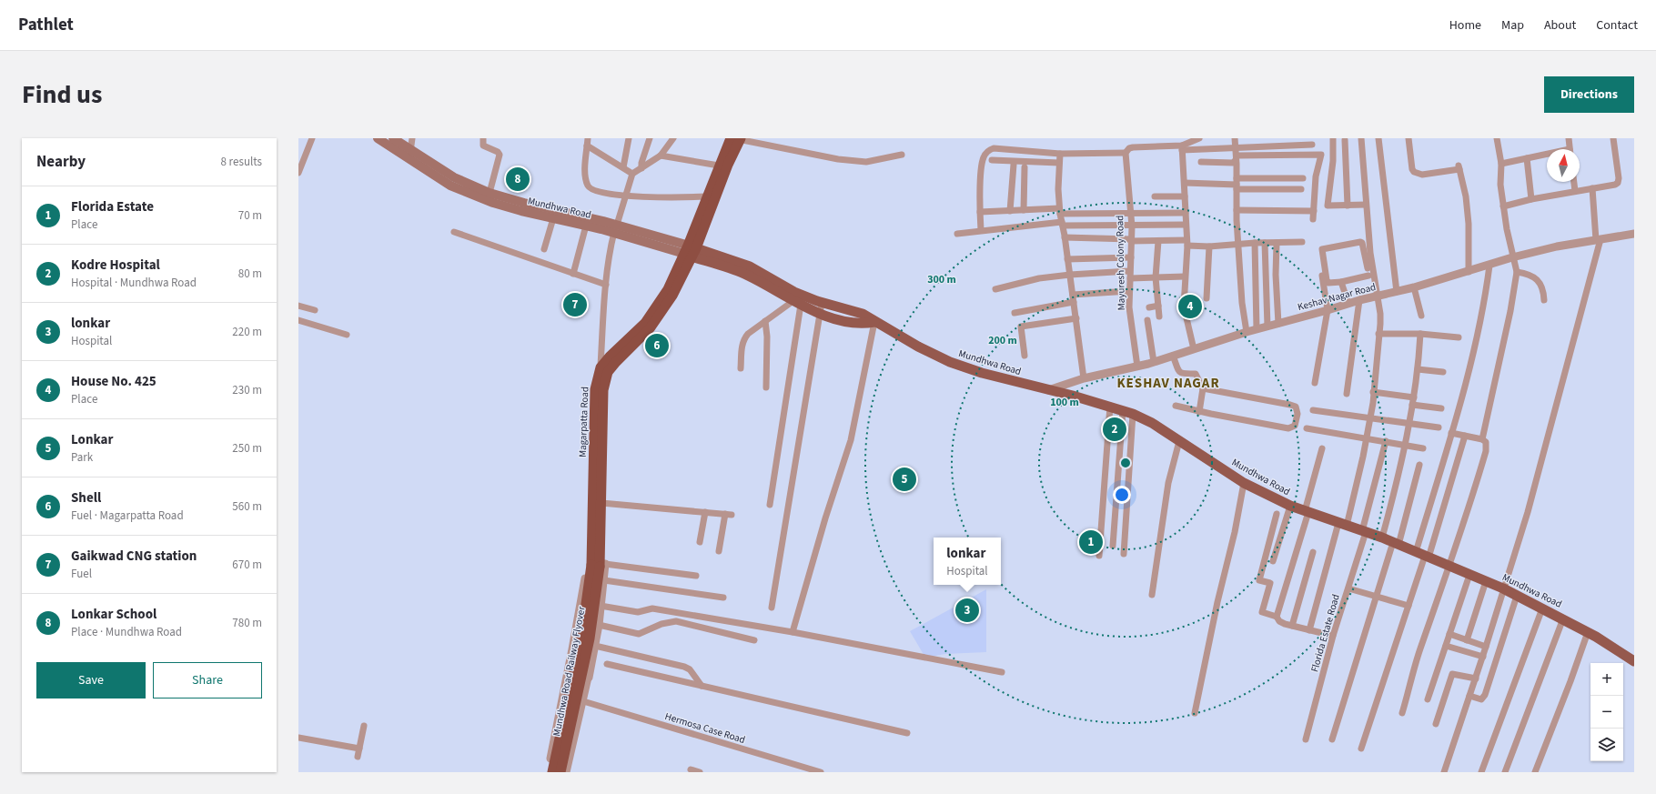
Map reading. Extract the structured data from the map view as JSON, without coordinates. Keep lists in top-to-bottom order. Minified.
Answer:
{"streets":{"highway":["Magarpatta Road","Mundhwa Road Railway Flyover"],"main road":["Mundhwa Road"],"street":["Mayuresh Colony Road","Keshav Nagar Road","Florida Estate Road","Hermosa Case Road"]},"crossings":[["Mundhwa Road","Keshav Nagar Road"],["Mundhwa Road","Magarpatta Road"],["Mundhwa Road","Florida Estate Road"],["Mayuresh Colony Road","Keshav Nagar Road"],["Magarpatta Road","Mundhwa Road Railway Flyover"]],"districts":["KESHAV NAGAR"],"north":"top","page":{"header":"Pathlet","nav":["Home","Map","About","Contact"],"title":"Find us","buttons":["Directions",["Save","Share"]],"heading":["Nearby","8 results"],"pins":["8","7","4","6","2","5","1","3"],"list":[{"mark":"1","name":"Florida Estate","note":"Place","value":"70 m"},{"mark":"2","name":"Kodre Hospital","note":"Hospital · Mundhwa Road","value":"80 m"},{"mark":"3","name":"lonkar","note":"Hospital","value":"220 m"},{"mark":"4","name":"House No. 425","note":"Place","value":"230 m"},{"mark":"5","name":"Lonkar","note":"Park","value":"250 m"},{"mark":"6","name":"Shell","note":"Fuel · Magarpatta Road","value":"560 m"},{"mark":"7","name":"Gaikwad CNG station","note":"Fuel","value":"670 m"},{"mark":"8","name":"Lonkar School","note":"Place · Mundhwa Road","value":"780 m"}],"popup":["lonkar","Hospital"],"map_buttons":["+","−"]},"rings":["300 m","200 m","100 m"]}
